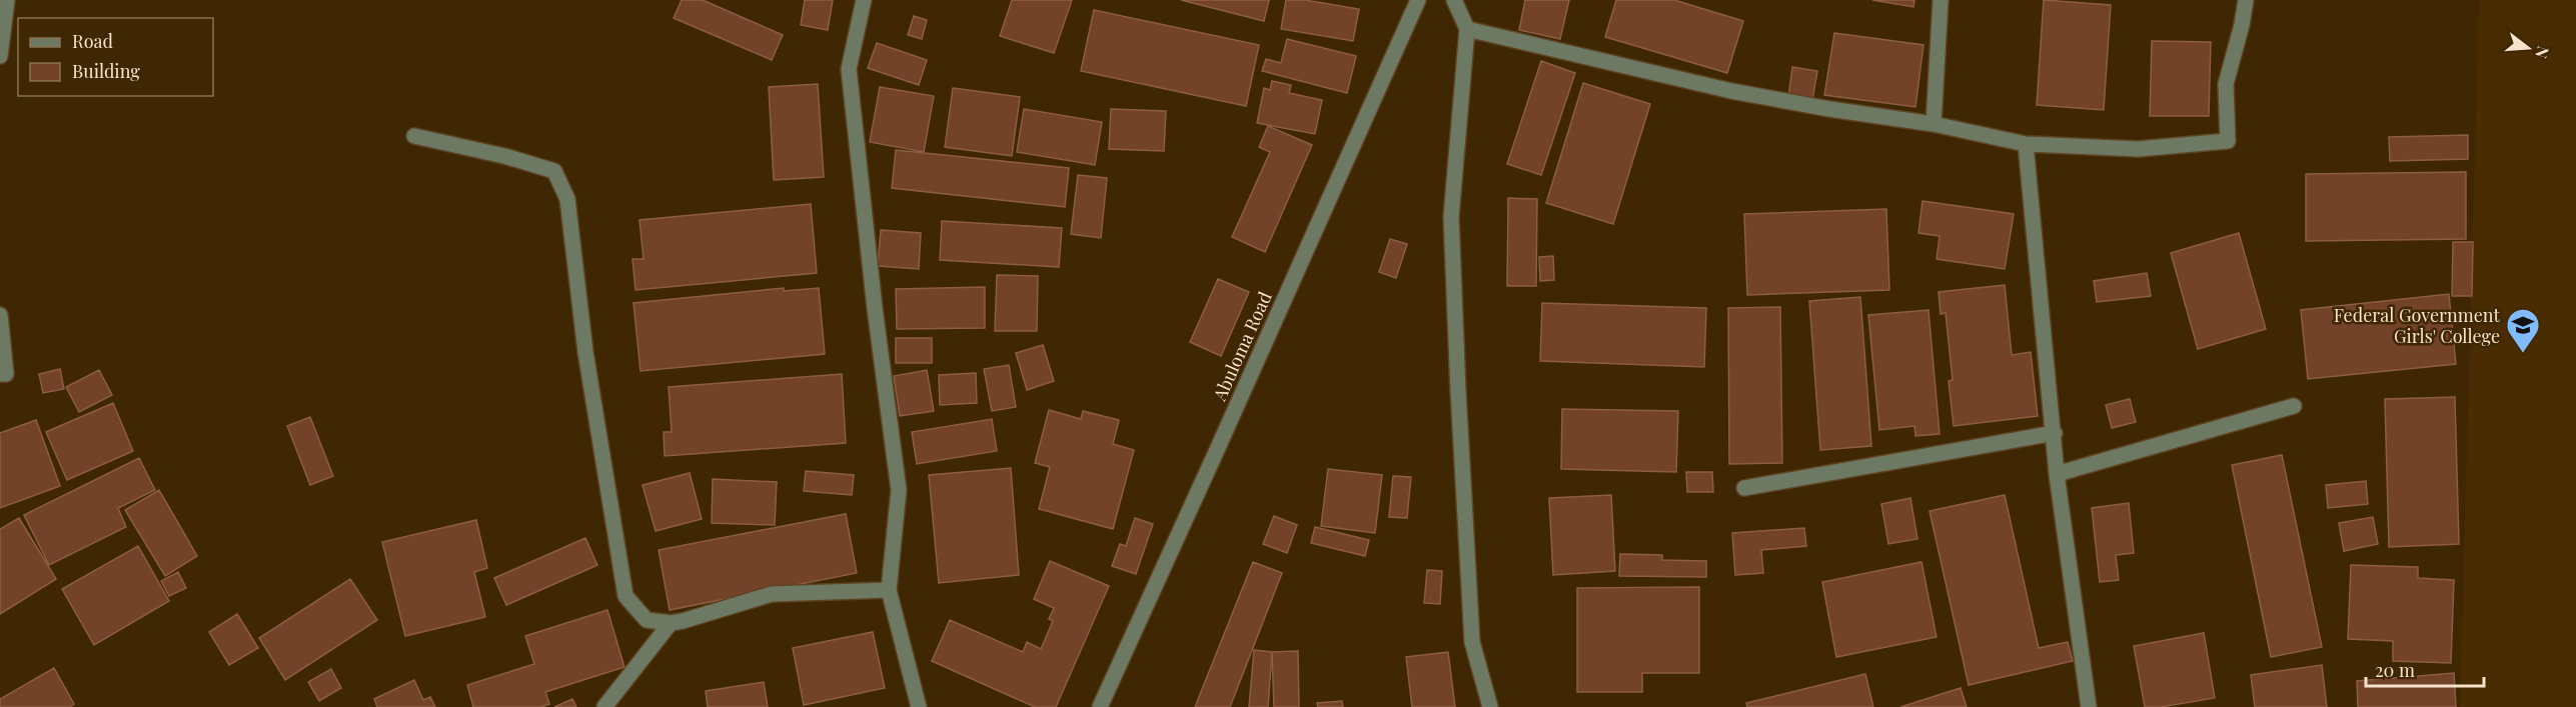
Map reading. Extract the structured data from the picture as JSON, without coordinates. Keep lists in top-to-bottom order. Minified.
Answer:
{"streets":{"street":["Abuloma Road"]},"places":{"school or university":["Federal Government Girls' College"]},"legend":["Road","Building"],"scale_bar":"20 m","north":"right"}
